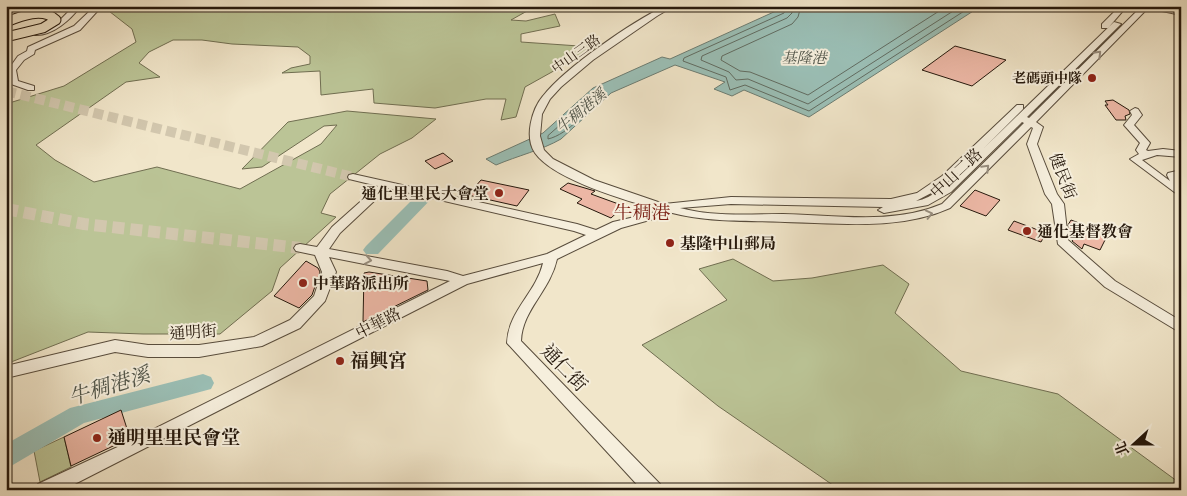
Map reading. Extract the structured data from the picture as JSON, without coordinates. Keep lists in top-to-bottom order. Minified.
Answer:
{"streets":{"street":["中山三路","中山二路","健民街","中華路","通明街","通仁街"]},"crossings":[["中山三路","中山二路"],["中山二路","健民街"],["中山二路","中華路"],["中華路","通仁街"]],"districts":["牛稠港"],"water":["基隆港","牛稠港溪"],"places":["老碼頭中隊","通化里里民大會堂","通化基督教會","基隆中山郵局","中華路派出所","福興宮","通明里里民會堂"],"north":"left"}
